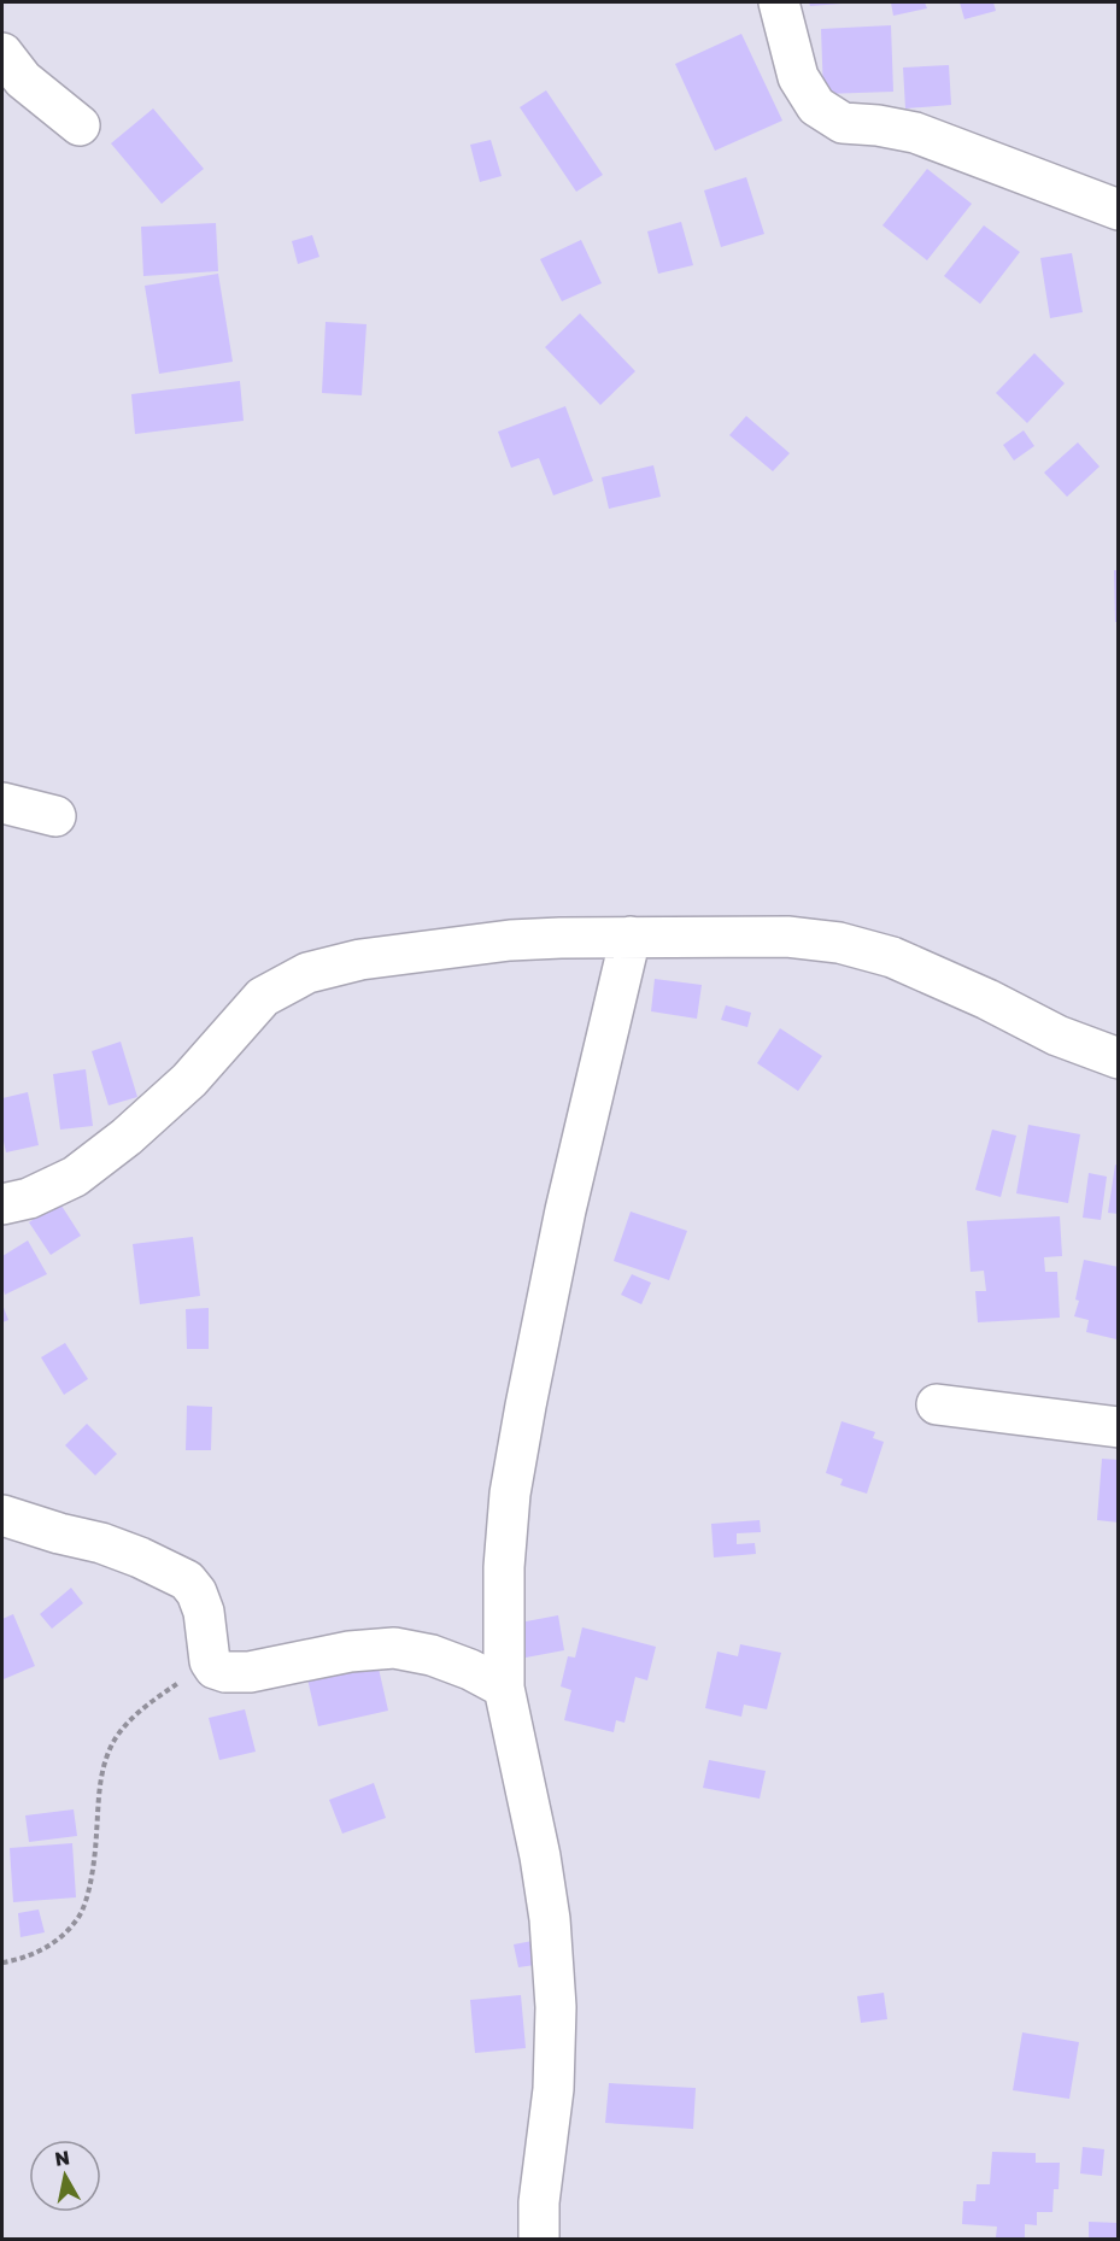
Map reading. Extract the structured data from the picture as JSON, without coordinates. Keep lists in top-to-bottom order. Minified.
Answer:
{"north":"top"}
